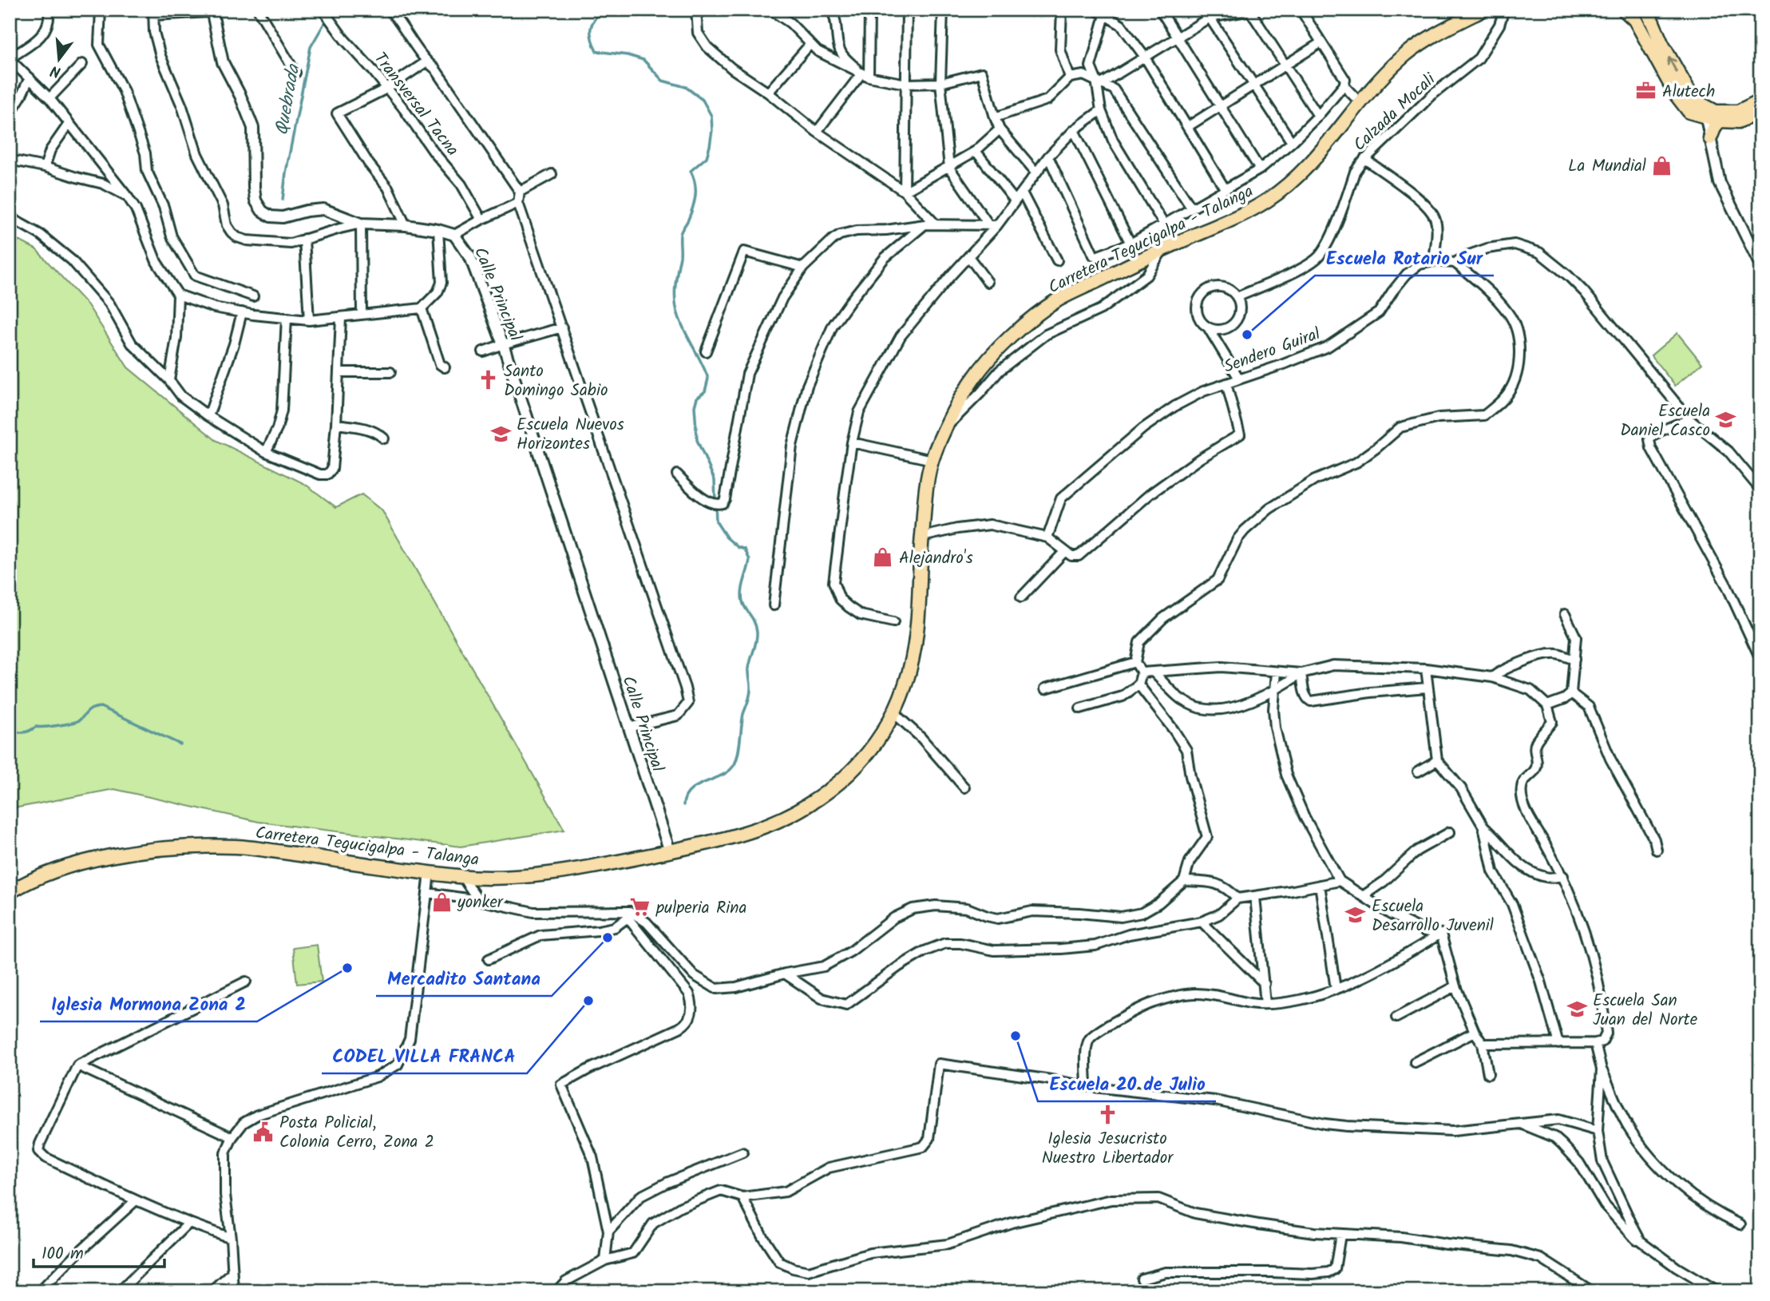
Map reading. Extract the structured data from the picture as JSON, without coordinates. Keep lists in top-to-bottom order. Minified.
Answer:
{"streets":{"main road":["Carretera Tegucigalpa - Talanga"],"street":["Transversal Tacna","Calzada Mocali","Calle Principal","Sendero Guiral"]},"crossings":[["Carretera Tegucigalpa - Talanga","Calle Principal"]],"water":["Quebrada"],"places":{"office":["Alutech"],"shop":["La Mundial","Alejandro's","yonker"],"other":["Escuela Rotario Sur","Mercadito Santana","Iglesia Mormona Zona 2","CODEL VILLA FRANCA","Escuela 20 de Julio"],"church":["Santo Domingo Sabio","Iglesia Jesucristo Nuestro Libertador"],"school or university":["Escuela Daniel Casco","Escuela Nuevos Horizontes","Escuela Desarrollo Juvenil","Escuela San Juan del Norte"],"supermarket":["pulperia Rina"],"public building":["Posta Policial, Colonia Cerro, Zona 2"]},"scale_bar":"100 m","north":"bottom"}
